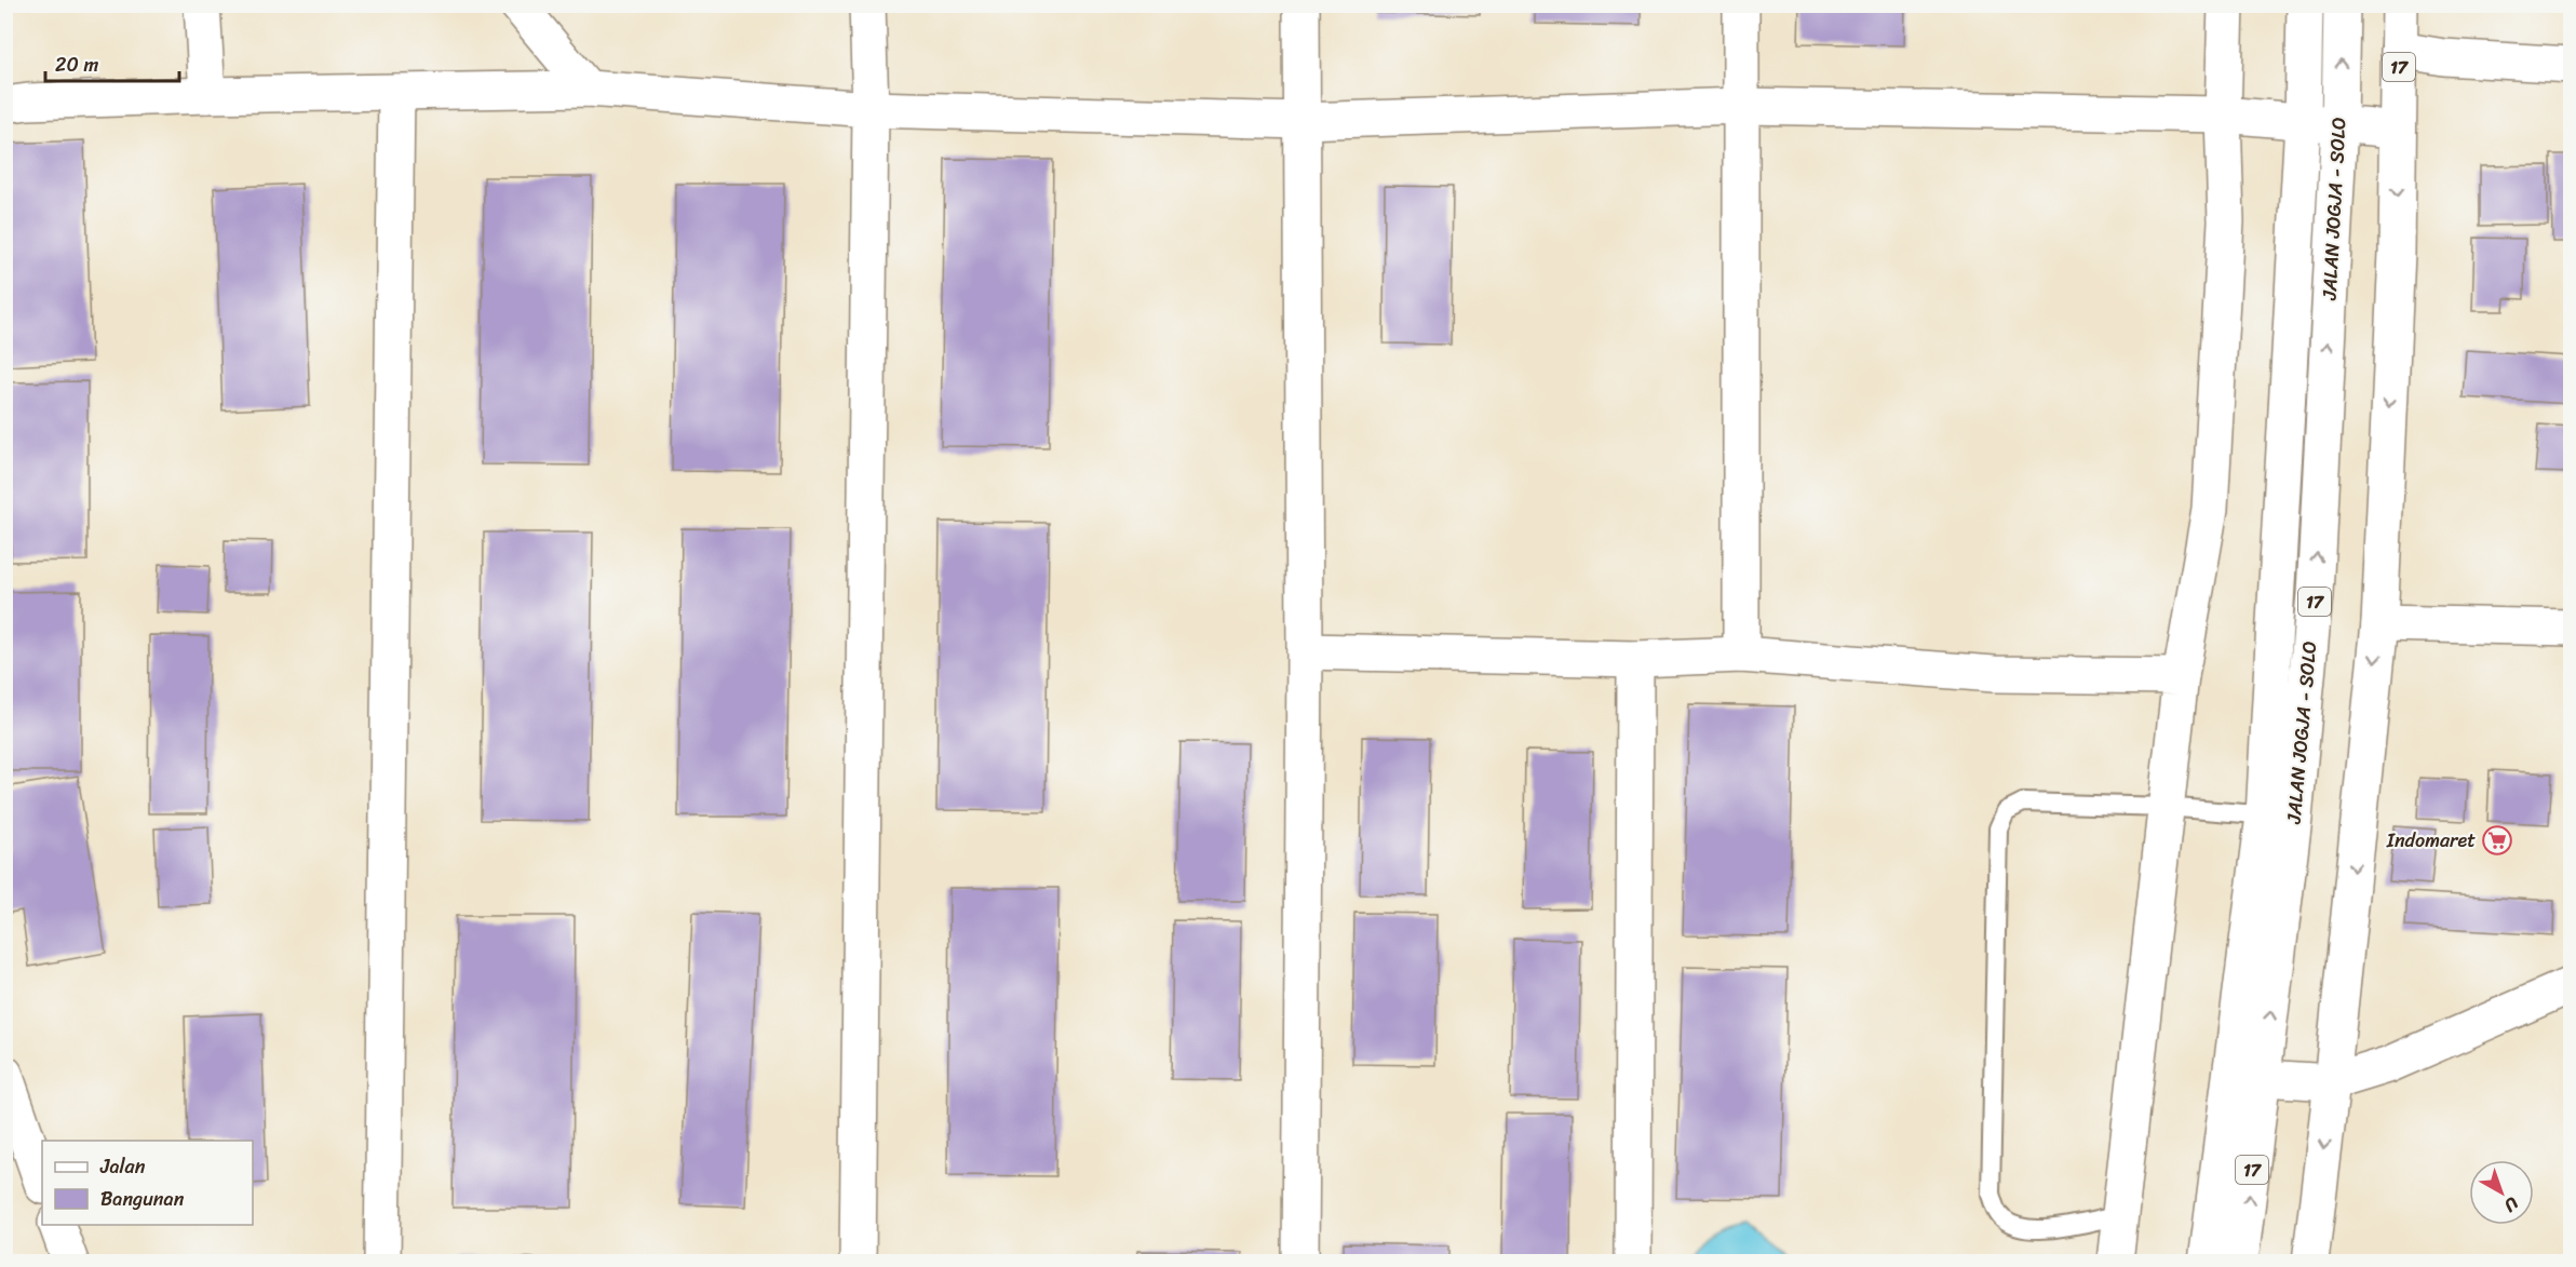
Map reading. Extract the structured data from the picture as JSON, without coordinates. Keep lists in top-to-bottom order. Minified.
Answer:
{"streets":{"main road":["17","JALAN JOGJA - SOLO"]},"places":{"supermarket":["Indomaret"]},"legend":["Jalan","Bangunan"],"scale_bar":"20 m","north":"bottom right"}
